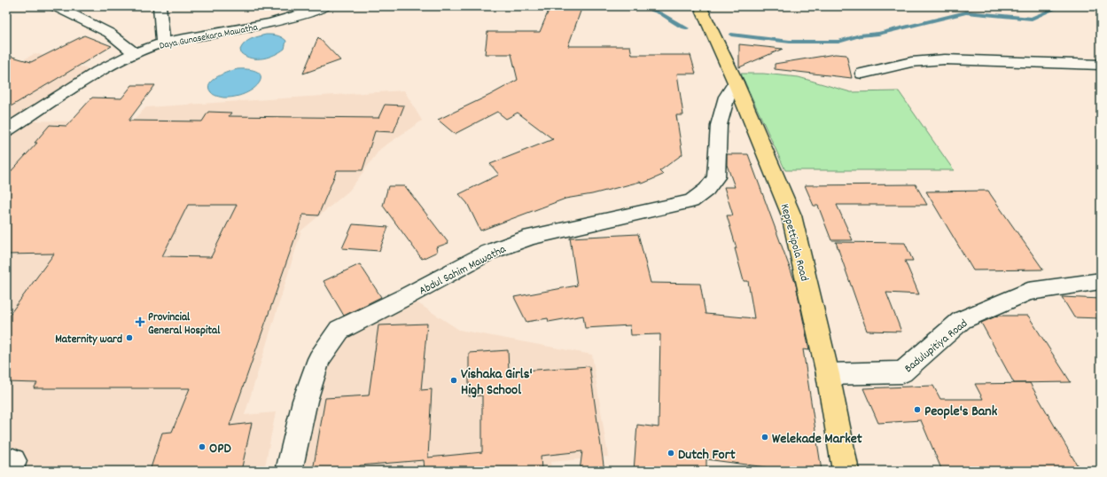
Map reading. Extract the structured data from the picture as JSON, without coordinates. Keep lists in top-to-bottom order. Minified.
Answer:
{"streets":{"main road":["Keppettipola Road"],"street":["Daya Gunasekara Mawatha","Abdul Sahim Mawatha","Badulupitiya Road"]},"crossings":[["Keppettipola Road","Abdul Sahim Mawatha"],["Keppettipola Road","Badulupitiya Road"]],"places":{"health":["Provincial General Hospital"],"other":["Maternity ward","Vishaka Girls' High School","People's Bank","Welekade Market","OPD","Dutch Fort"]}}
